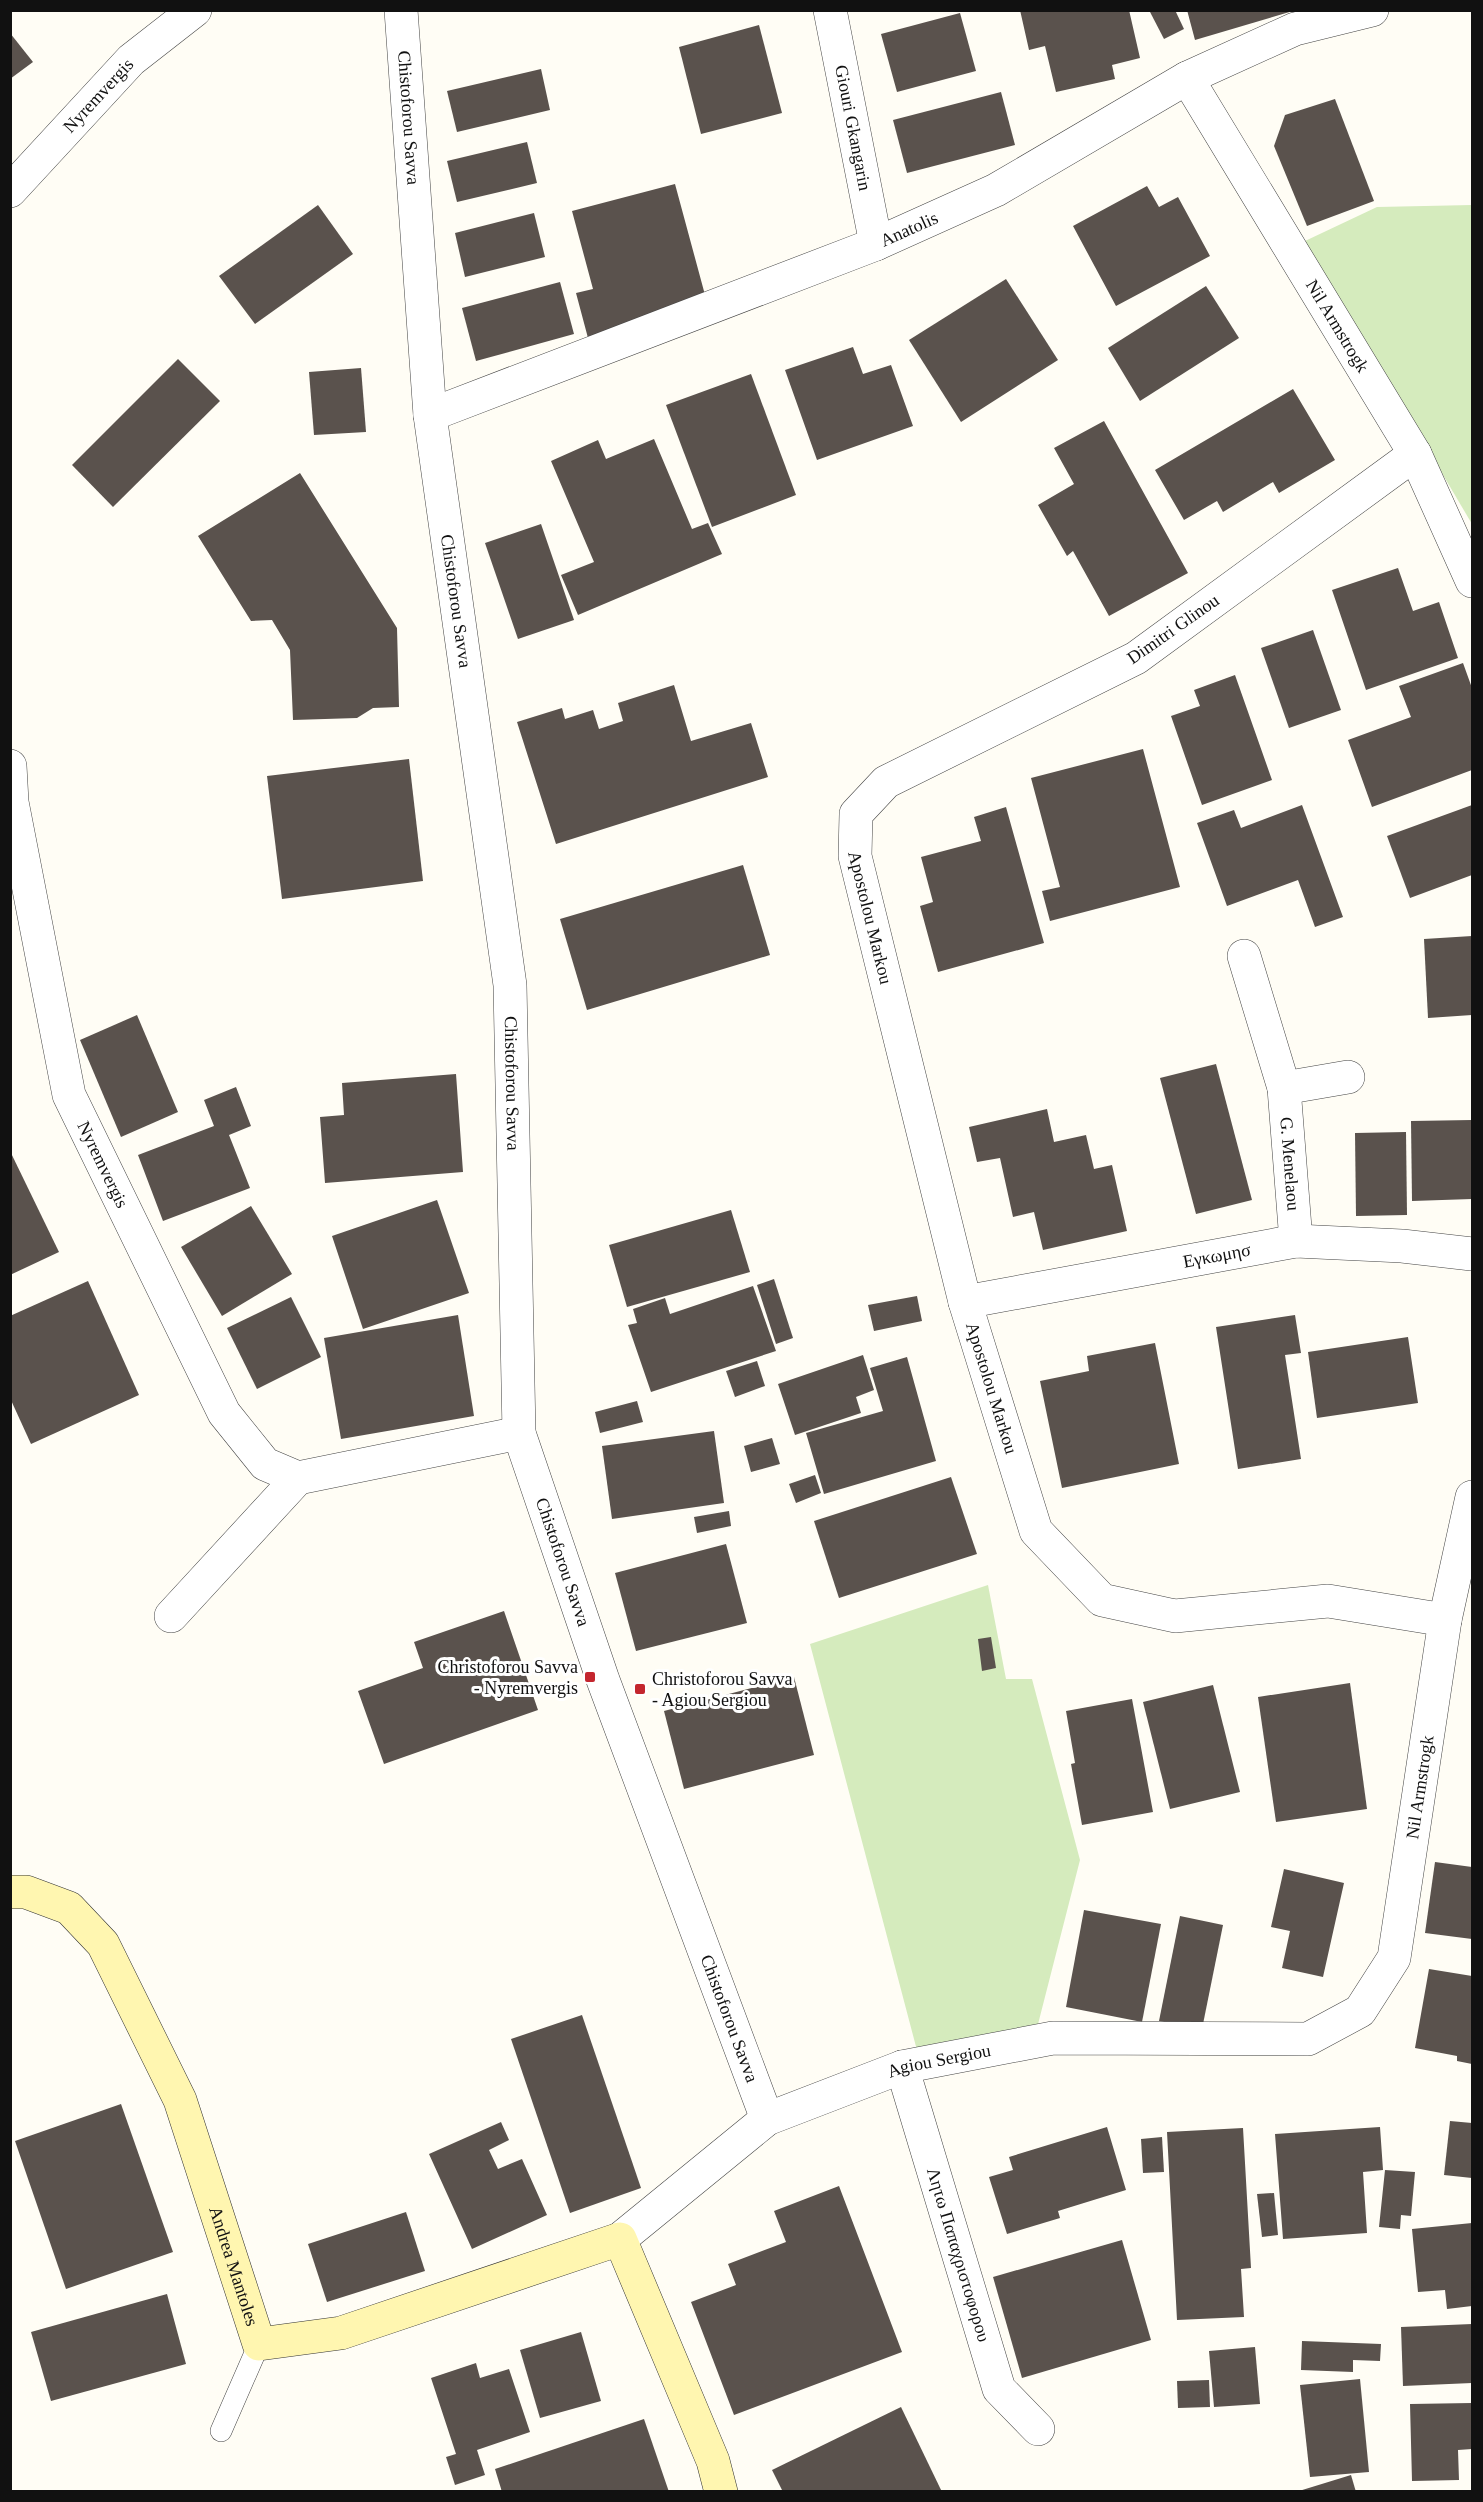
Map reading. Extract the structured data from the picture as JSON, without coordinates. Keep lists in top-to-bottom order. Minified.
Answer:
{"streets":{"street":["Nyremvergis","Chistoforou Savva","Giouri Gkangarin","Anatolis","Nil Armstrogk","Dimitri Glinou","Apostolou Markou","G. Menelaou","Εγκωμησ","Agiou Sergiou","Λητω Παπαχριστοφορου","Andrea Mantoles"]},"crossings":[["Chistoforou Savva","Anatolis"],["Chistoforou Savva","Agiou Sergiou"],["Giouri Gkangarin","Anatolis"],["Anatolis","Nil Armstrogk"],["Nil Armstrogk","Dimitri Glinou"],["Nil Armstrogk","Apostolou Markou"],["Nil Armstrogk","Agiou Sergiou"],["Dimitri Glinou","Apostolou Markou"],["Apostolou Markou","Εγκωμησ"],["G. Menelaou","Εγκωμησ"],["Agiou Sergiou","Λητω Παπαχριστοφορου"],["Agiou Sergiou","Andrea Mantoles"]],"places":{"transit":["Christoforou Savva - Nyremvergis","Christoforou Savva - Agiou Sergiou"]}}
